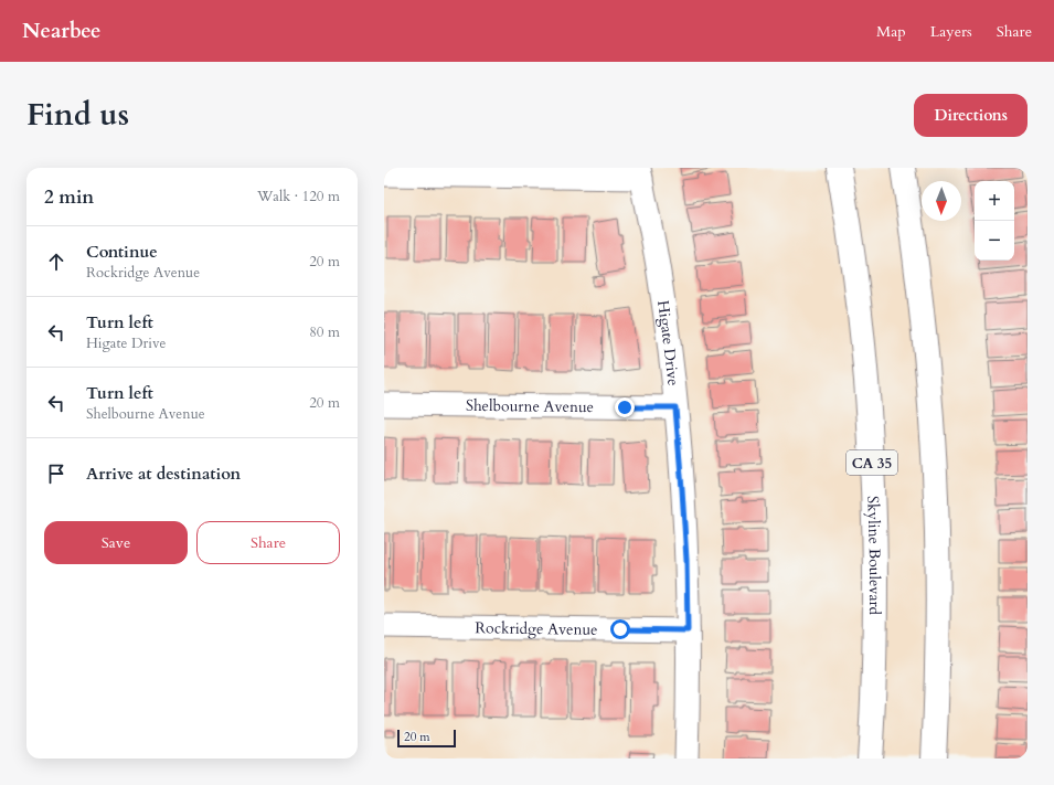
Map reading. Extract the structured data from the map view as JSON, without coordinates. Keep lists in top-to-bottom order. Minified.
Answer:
{"streets":{"main road":["CA 35","Skyline Boulevard"],"street":["Higate Drive","Shelbourne Avenue","Rockridge Avenue"]},"crossings":[["Higate Drive","Shelbourne Avenue"],["Higate Drive","Rockridge Avenue"]],"scale_bar":"20 m","north":"bottom","page":{"header":"Nearbee","nav":["Map","Layers","Share"],"title":"Find us","buttons":["Directions",["Save","Share"]],"heading":["2 min","Walk · 120 m"],"map_buttons":["+","−"],"list":[["Continue","Rockridge Avenue","20 m"],["Turn left","Higate Drive","80 m"],["Turn left","Shelbourne Avenue","20 m"],"Arrive at destination"],"scale":"20 m"}}
